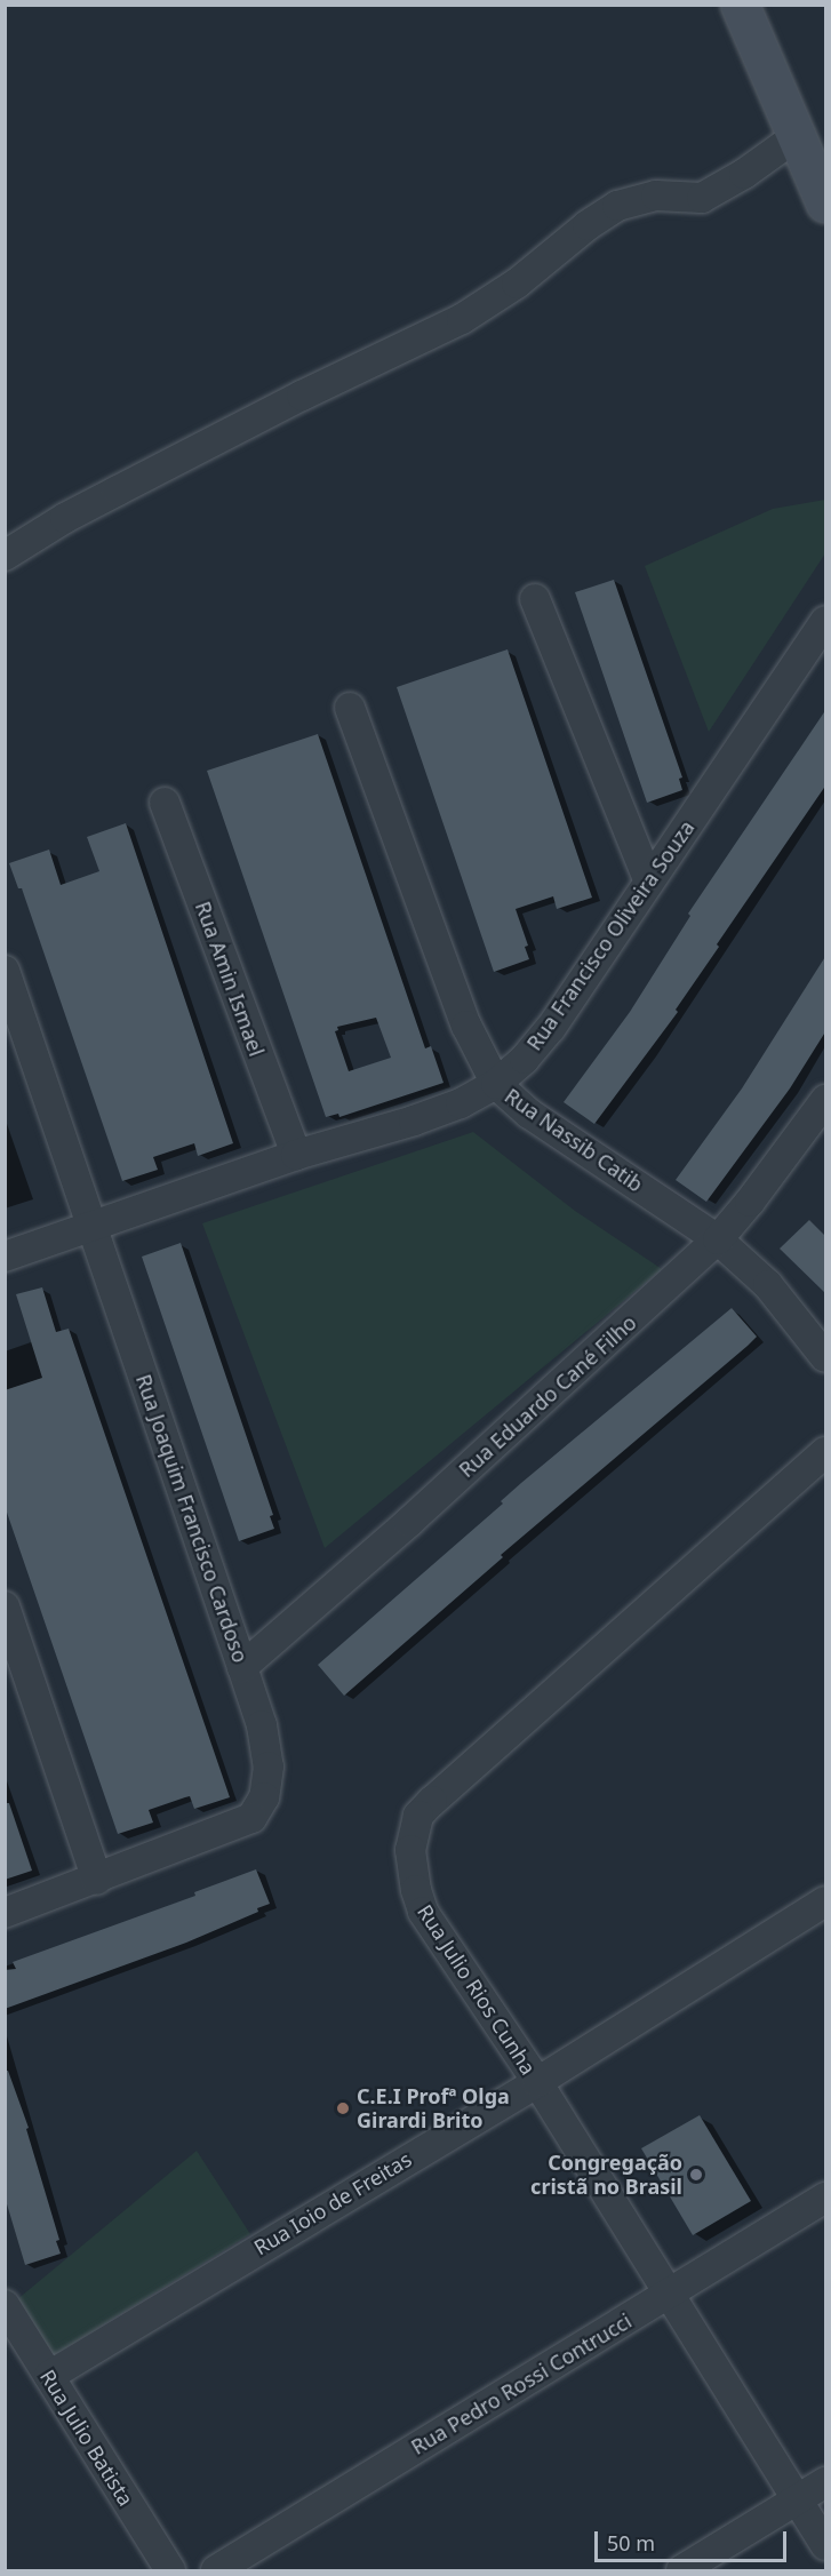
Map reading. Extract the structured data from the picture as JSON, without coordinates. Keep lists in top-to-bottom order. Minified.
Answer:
{"streets":{"street":["Rua Francisco Oliveira Souza","Rua Amin Ismael","Rua Nassib Catib","Rua Eduardo Cané Filho","Rua Joaquim Francisco Cardoso","Rua Julio Rios Cunha","Rua Ioio de Freitas","Rua Pedro Rossi Contrucci","Rua Julio Batista"]},"crossings":[["Rua Francisco Oliveira Souza","Rua Amin Ismael"],["Rua Francisco Oliveira Souza","Rua Nassib Catib"],["Rua Francisco Oliveira Souza","Rua Joaquim Francisco Cardoso"],["Rua Nassib Catib","Rua Eduardo Cané Filho"],["Rua Eduardo Cané Filho","Rua Joaquim Francisco Cardoso"],["Rua Julio Rios Cunha","Rua Ioio de Freitas"],["Rua Julio Rios Cunha","Rua Pedro Rossi Contrucci"],["Rua Ioio de Freitas","Rua Julio Batista"]],"places":["C.E.I Profª Olga Girardi Brito","Congregação cristã no Brasil"],"scale_bar":"50 m"}
